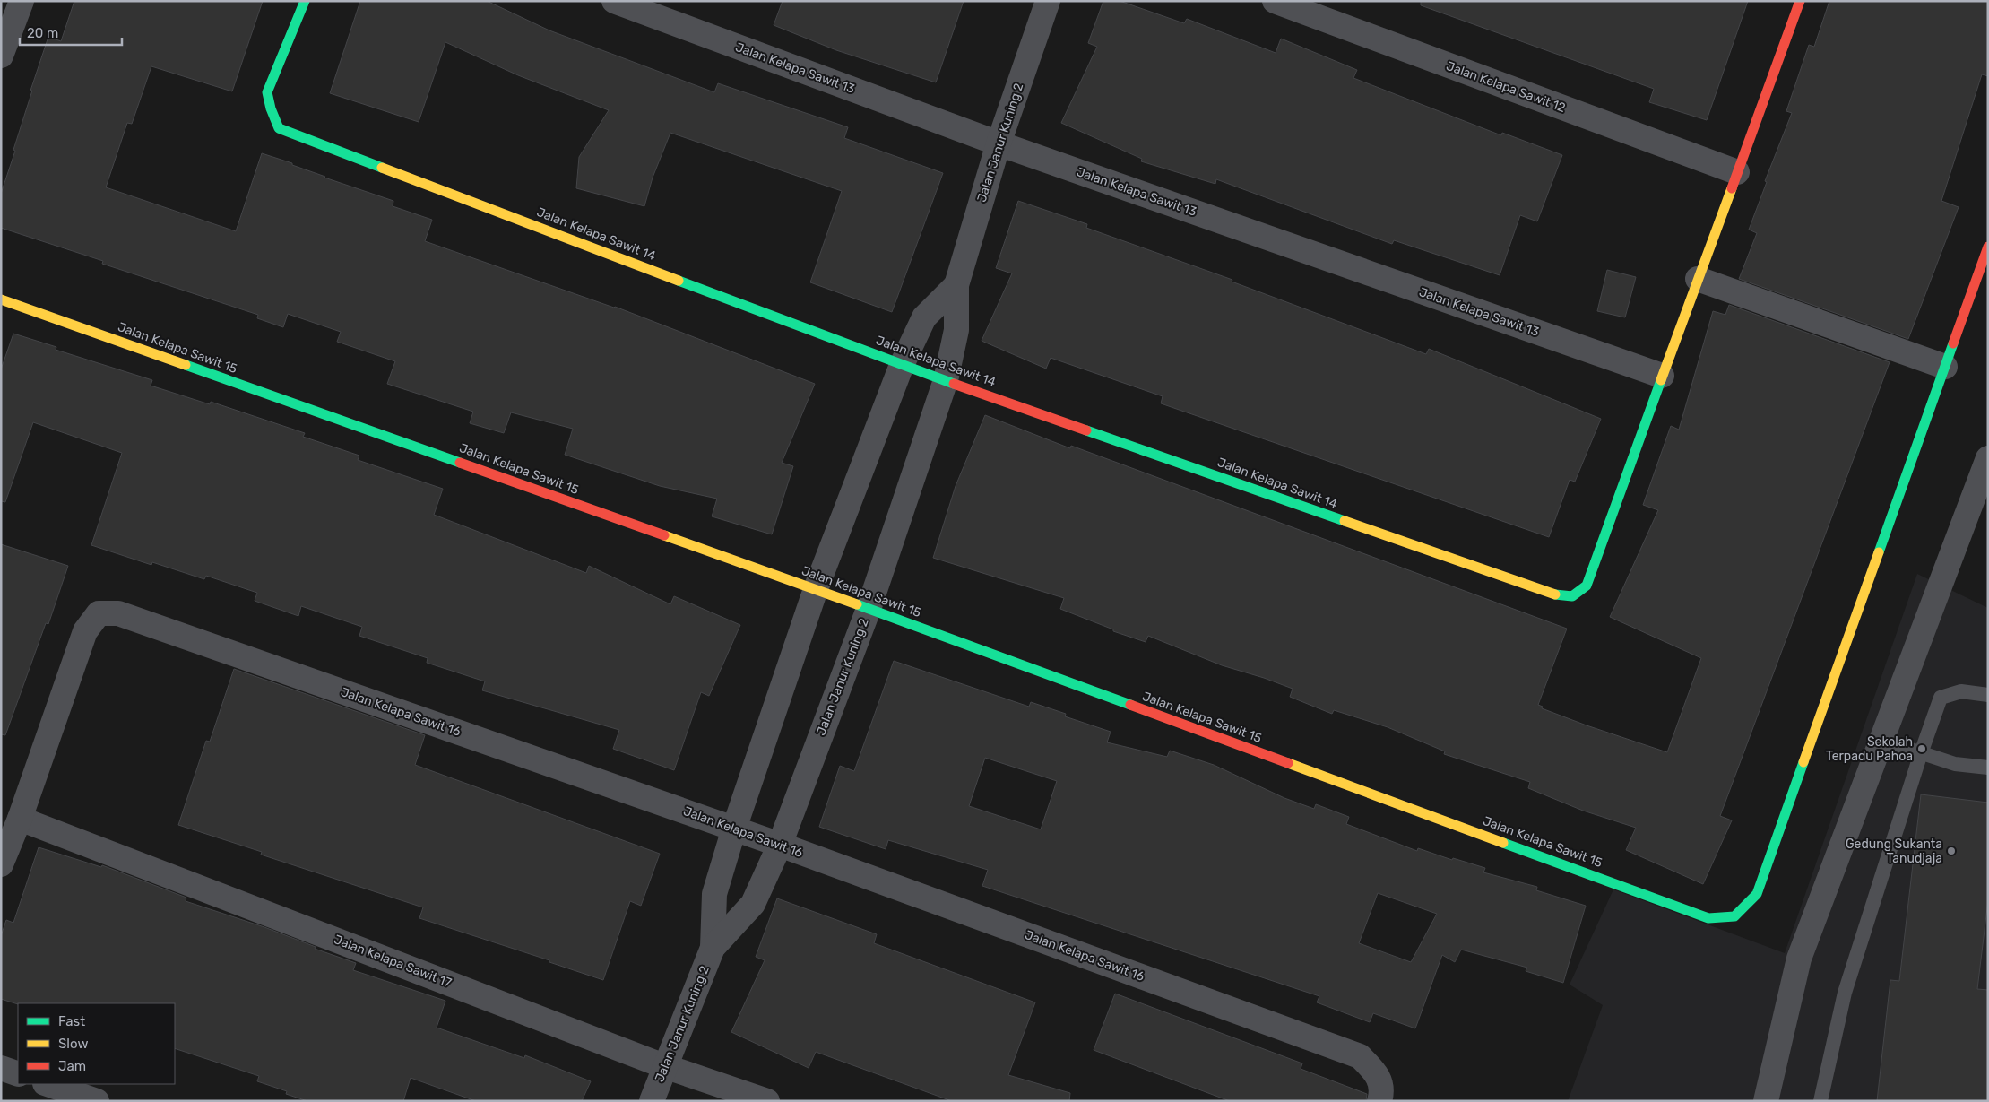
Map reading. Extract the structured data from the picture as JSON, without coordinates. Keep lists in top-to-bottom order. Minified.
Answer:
{"streets":{"street":["Jalan Kelapa Sawit 13","Jalan Kelapa Sawit 12","Jalan Janur Kuning 2","Jalan Kelapa Sawit 14","Jalan Kelapa Sawit 15","Jalan Kelapa Sawit 16","Jalan Kelapa Sawit 17"]},"crossings":[["Jalan Kelapa Sawit 13","Jalan Janur Kuning 2"],["Jalan Kelapa Sawit 13","Jalan Kelapa Sawit 14"],["Jalan Janur Kuning 2","Jalan Kelapa Sawit 14"],["Jalan Janur Kuning 2","Jalan Kelapa Sawit 15"],["Jalan Janur Kuning 2","Jalan Kelapa Sawit 16"],["Jalan Janur Kuning 2","Jalan Kelapa Sawit 17"],["Jalan Kelapa Sawit 16","Jalan Kelapa Sawit 17"]],"places":["Sekolah Terpadu Pahoa","Gedung Sukanta Tanudjaja"],"legend":["Fast","Slow","Jam"],"scale_bar":"20 m"}
